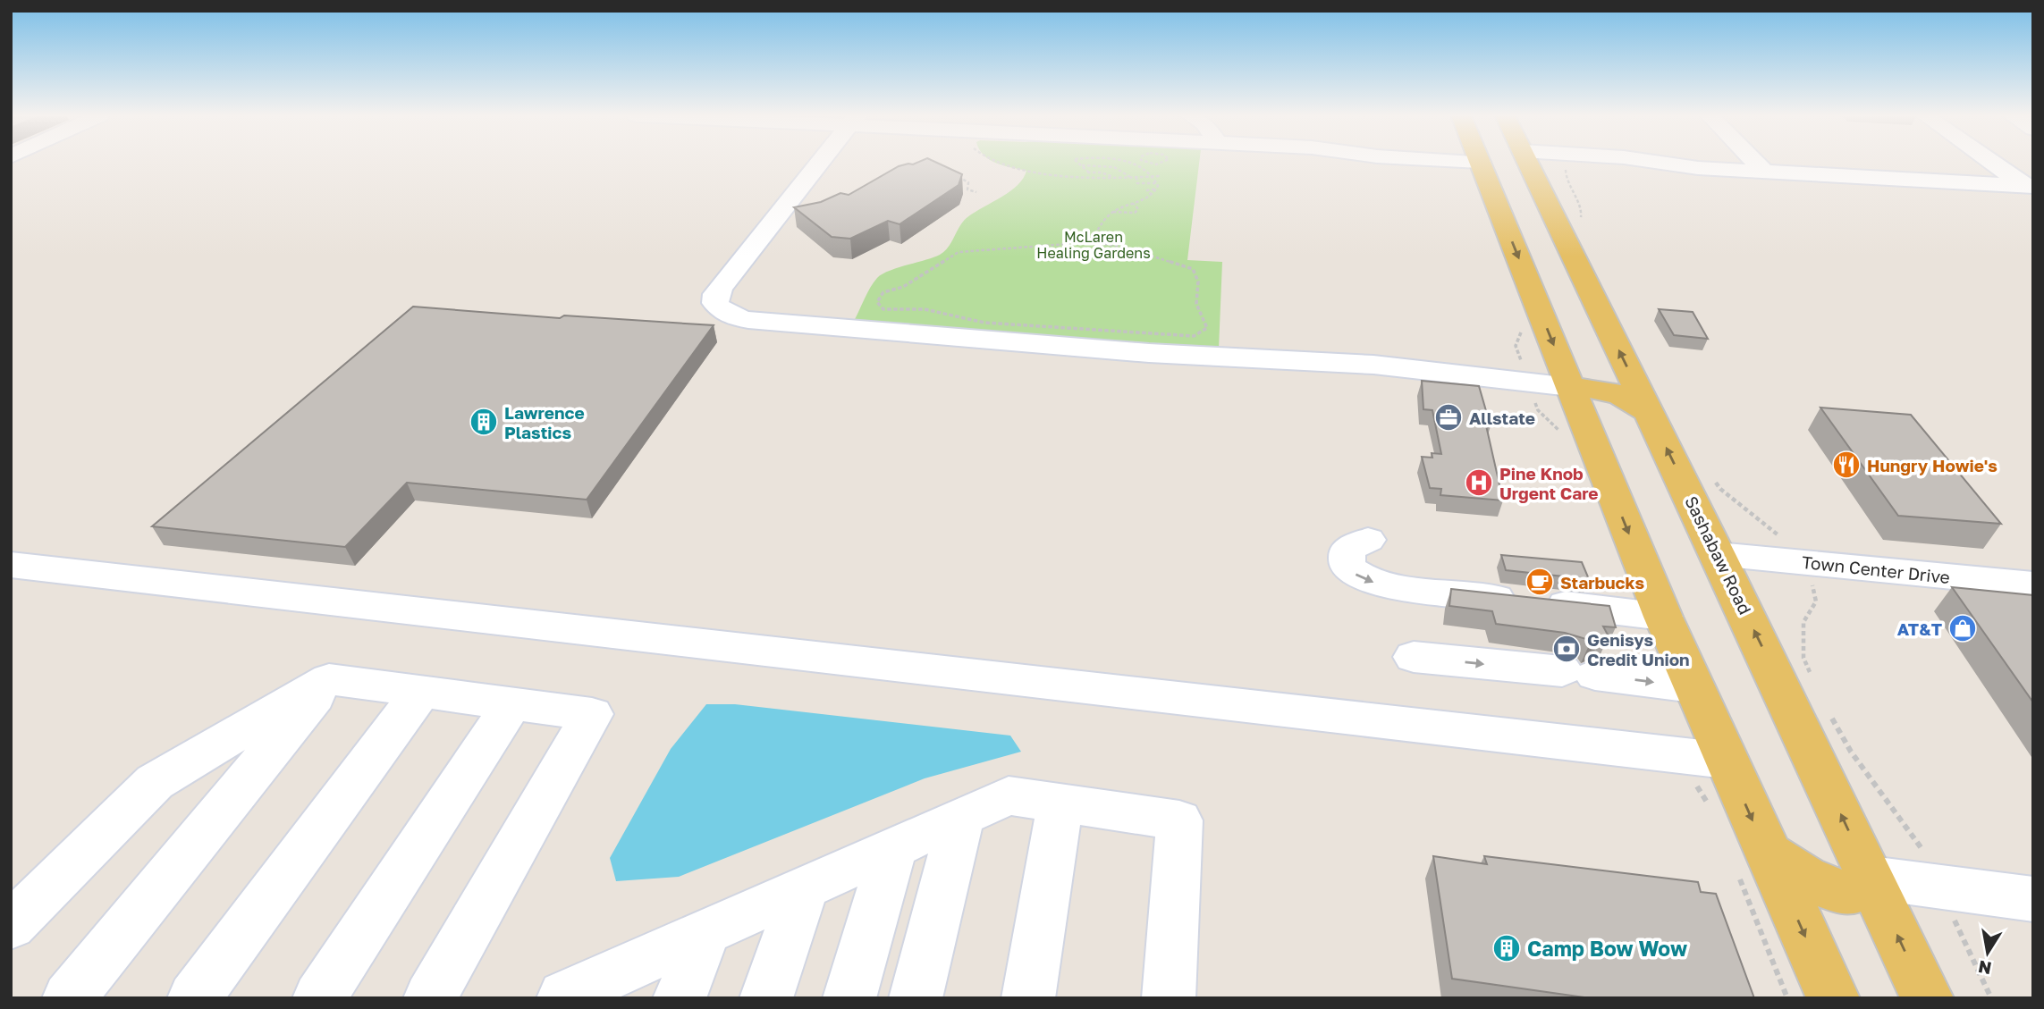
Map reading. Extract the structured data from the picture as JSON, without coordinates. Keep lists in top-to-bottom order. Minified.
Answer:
{"streets":{"main road":["Sashabaw Road"],"street":["Town Center Drive"]},"crossings":[["Sashabaw Road","Town Center Drive"]],"parks":["McLaren Healing Gardens"],"places":{"office":["Allstate"],"building":["Lawrence Plastics","Camp Bow Wow"],"restaurant":["Hungry Howie's"],"hospital":["Pine Knob Urgent Care"],"cafe":["Starbucks"],"shop":["AT&T"],"bank":["Genisys Credit Union"]},"north":"bottom"}
